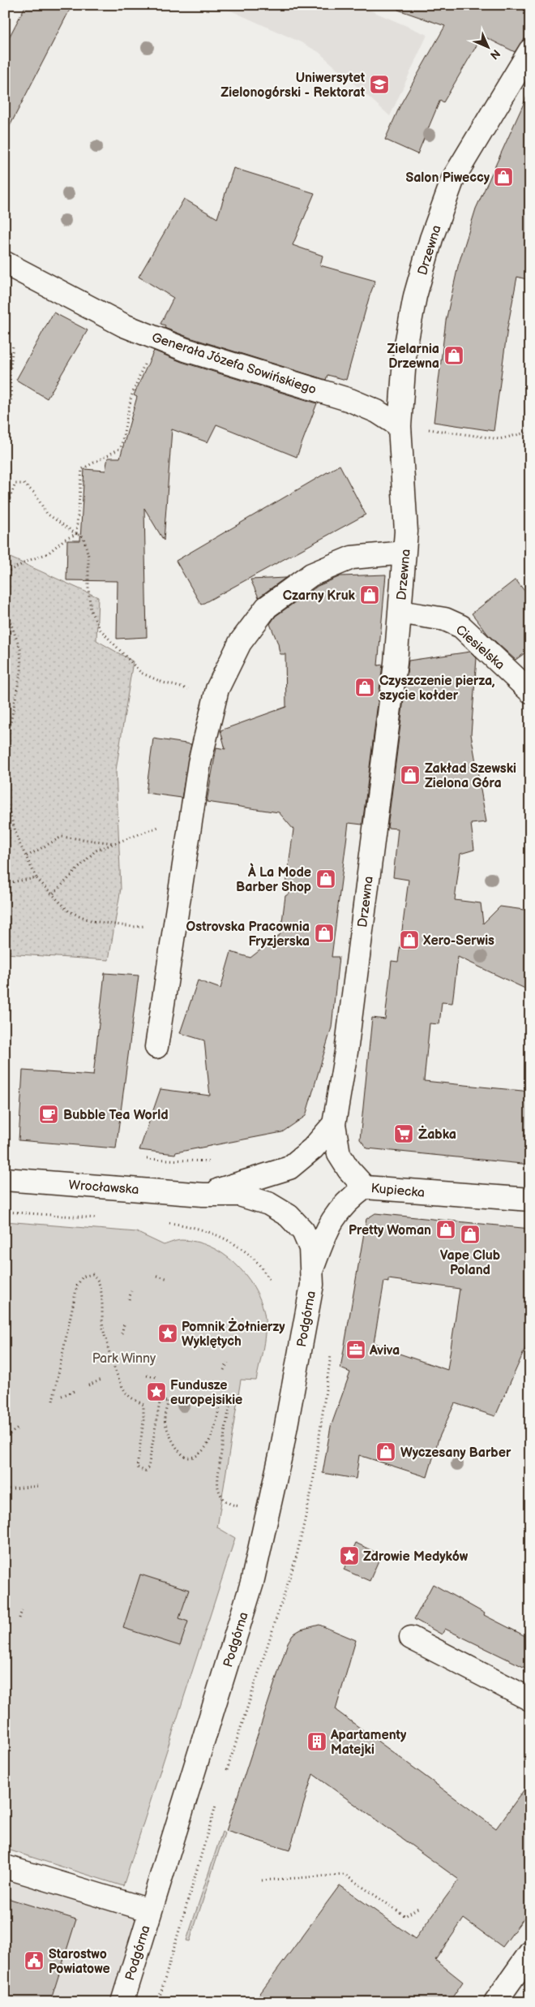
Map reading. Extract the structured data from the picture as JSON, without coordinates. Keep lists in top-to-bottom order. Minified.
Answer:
{"streets":{"street":["Drzewna","Generała Józefa Sowińskiego","Ciesielska","Wrocławska","Kupiecka","Podgórna"]},"crossings":[["Drzewna","Generała Józefa Sowińskiego"],["Drzewna","Ciesielska"],["Drzewna","Kupiecka"],["Wrocławska","Kupiecka"],["Wrocławska","Podgórna"],["Kupiecka","Podgórna"]],"parks":["Park Winny"],"places":{"school or university":["Uniwersytet Zielonogórski - Rektorat"],"shop":["Salon Piweccy","Zielarnia Drzewna","Czarny Kruk","Czyszczenie pierza, szycie kołder","Zakład Szewski Zielona Góra","À La Mode Barber Shop","Ostrovska Pracownia Fryzjerska","Xero-Serwis","Pretty Woman","Vape Club Poland","Wyczesany Barber"],"cafe":["Bubble Tea World"],"supermarket":["Żabka"],"place":["Pomnik Żołnierzy Wyklętych","Fundusze europejsikie","Zdrowie Medyków"],"office":["Aviva"],"building":["Apartamenty Matejki"],"public building":["Starostwo Powiatowe"]},"north":"bottom right"}
